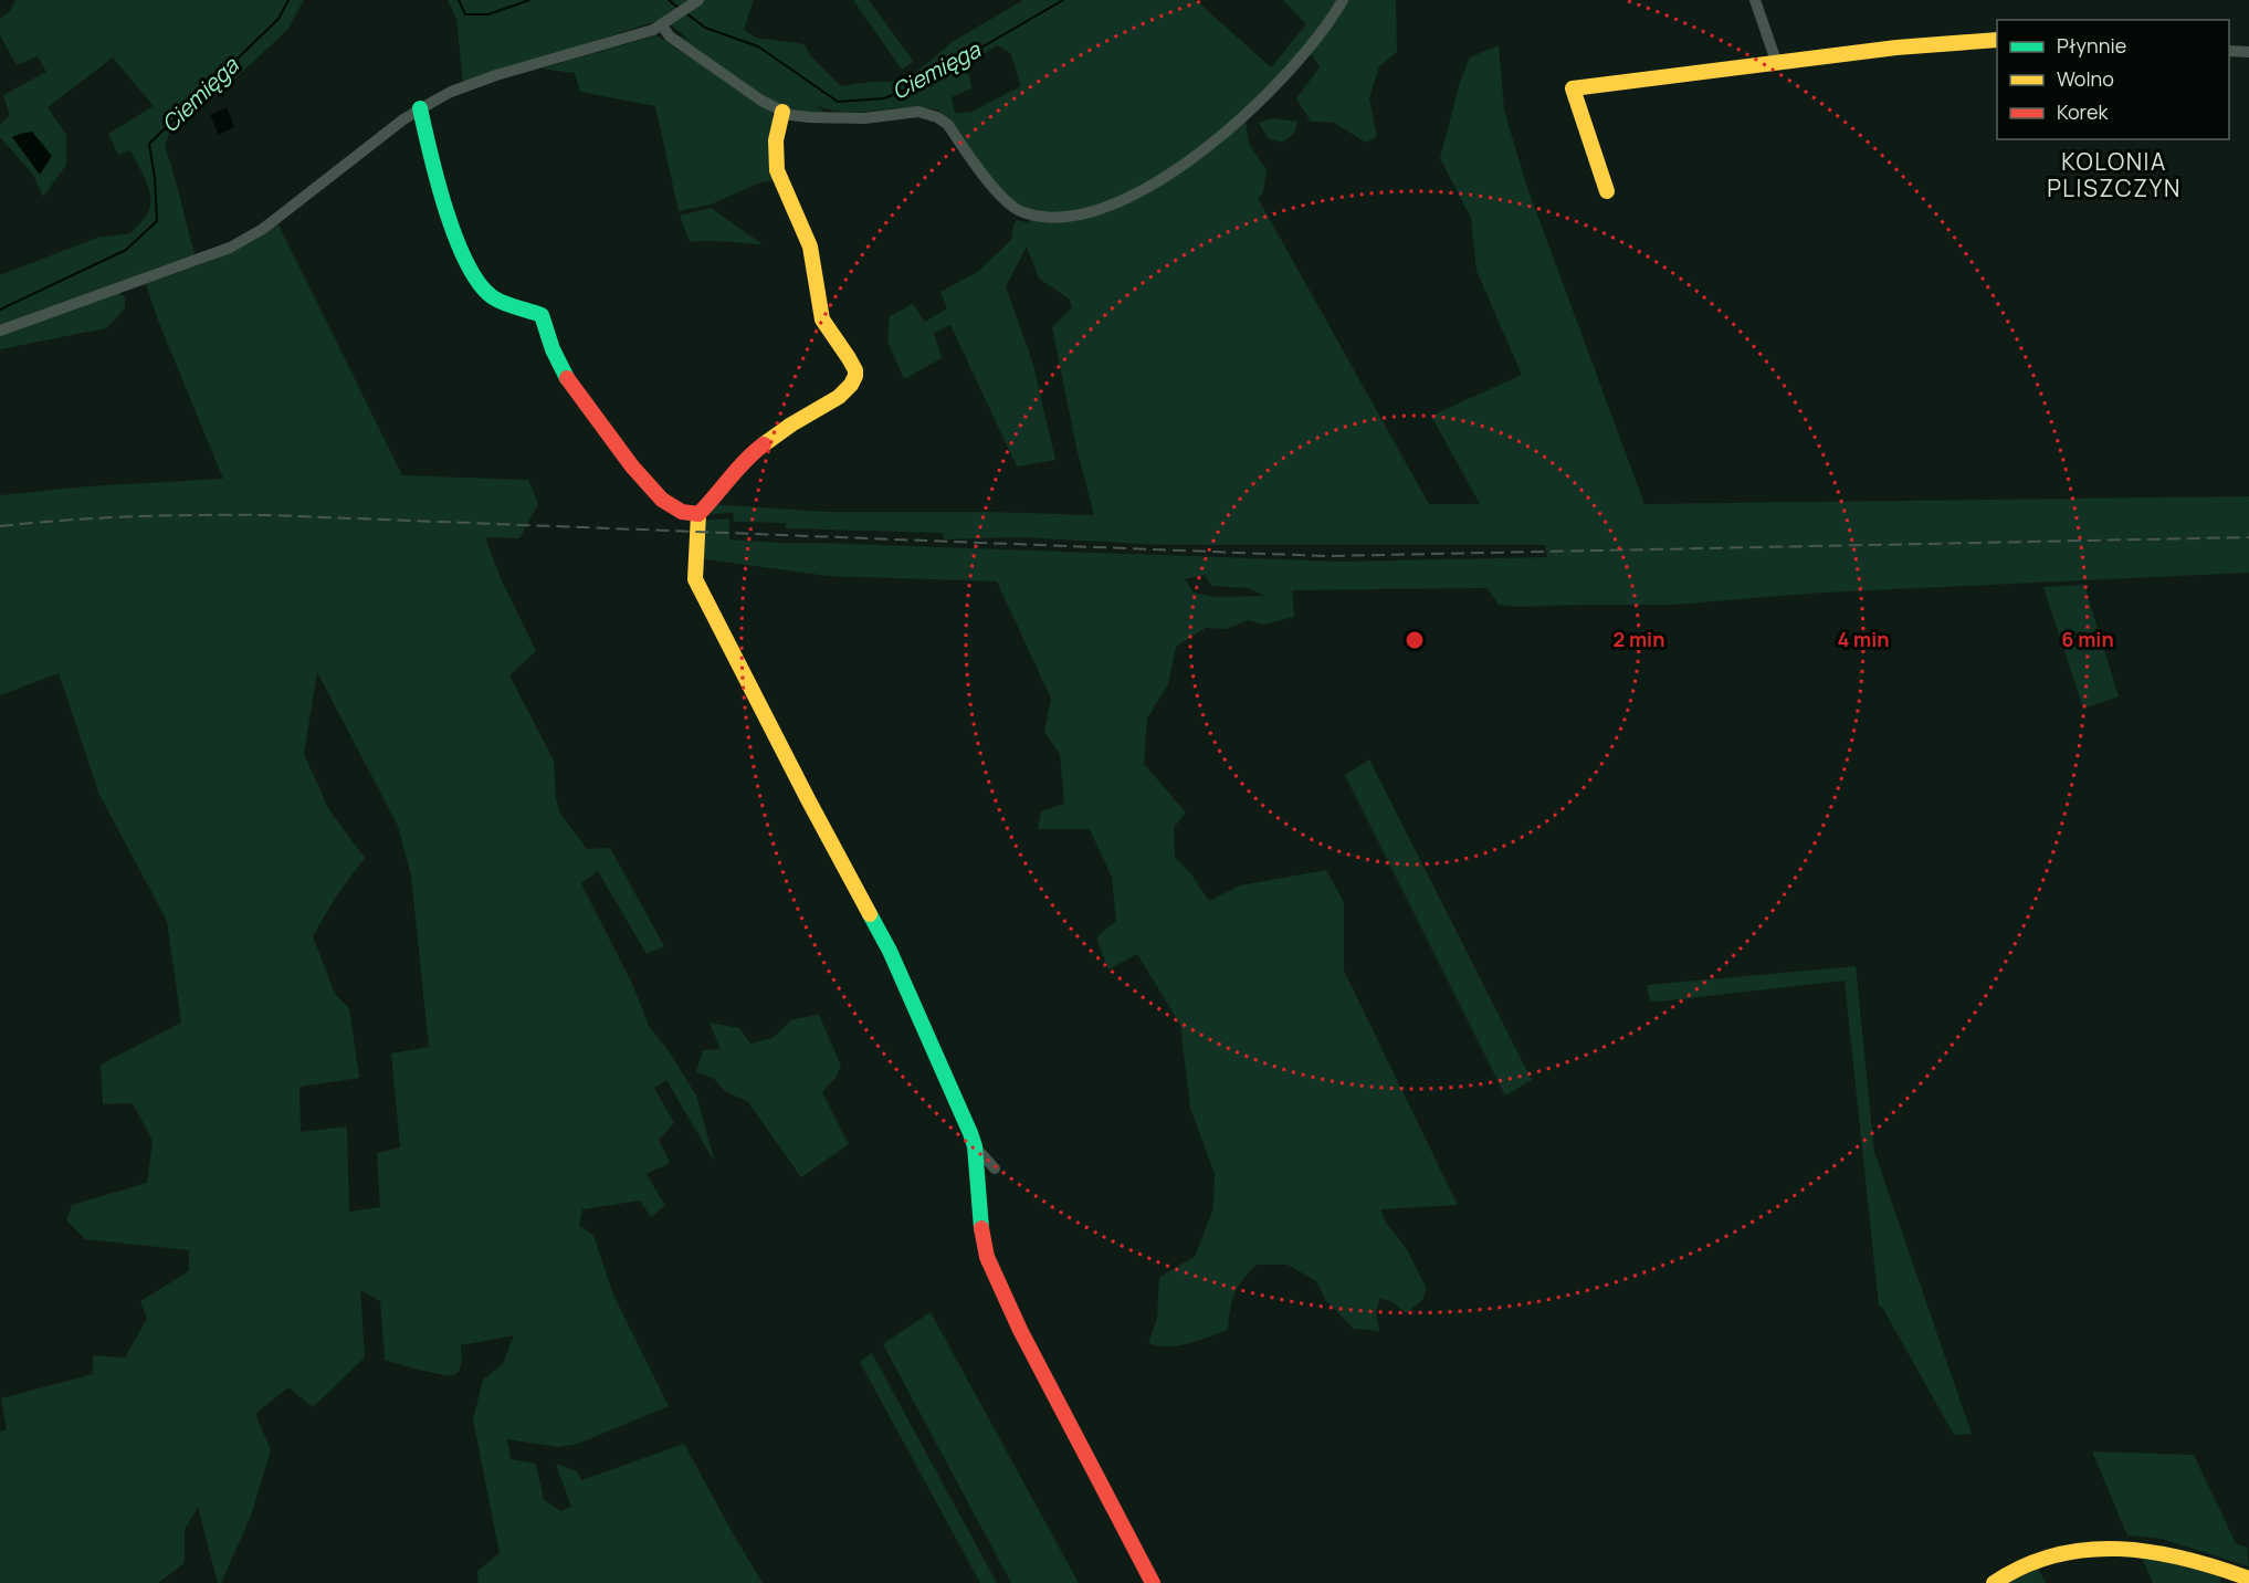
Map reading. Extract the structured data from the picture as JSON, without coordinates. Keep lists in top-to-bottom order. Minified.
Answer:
{"districts":["KOLONIA PLISZCZYN"],"water":["Ciemięga"],"legend":["Płynnie","Wolno","Korek"],"rings":["2 min","4 min","6 min"]}
